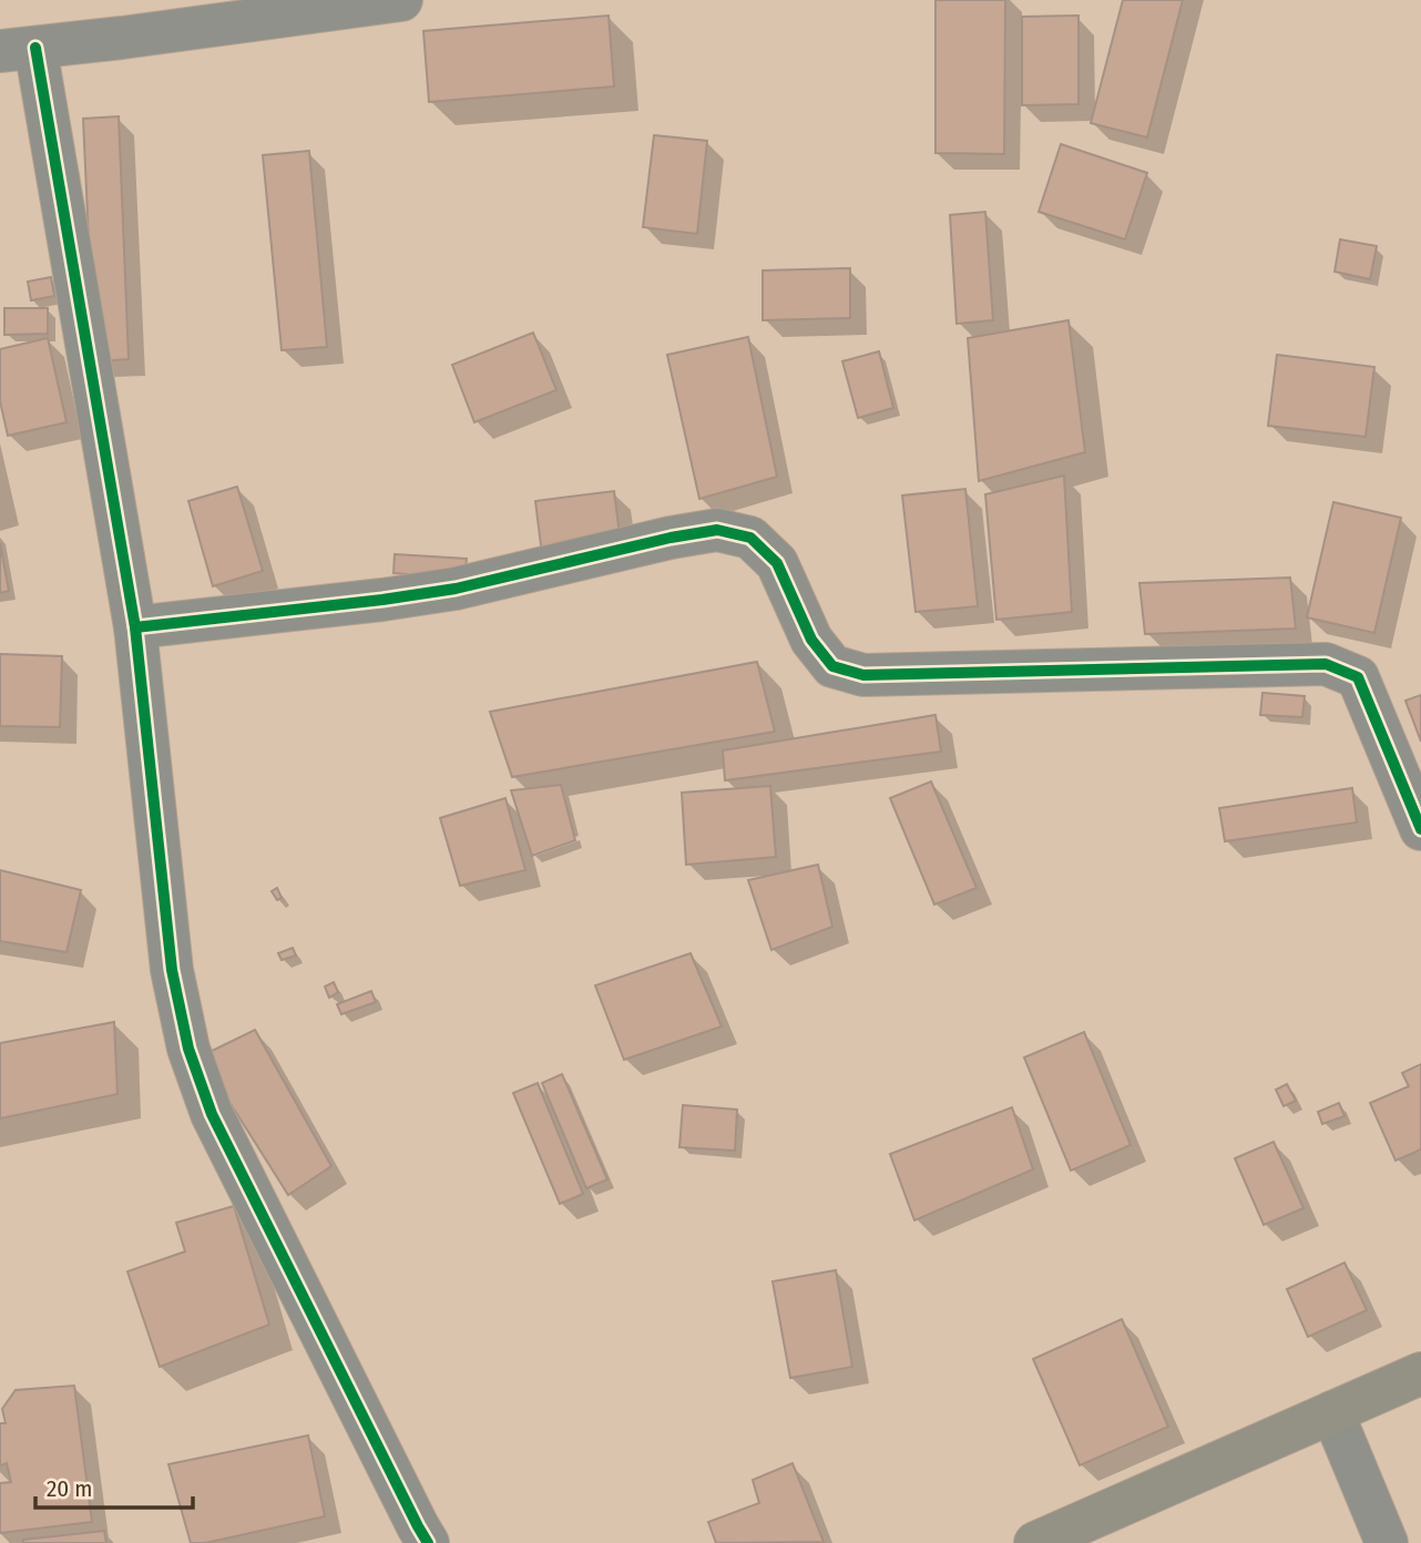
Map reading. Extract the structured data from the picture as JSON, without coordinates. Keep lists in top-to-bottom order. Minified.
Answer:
{"scale_bar":"20 m"}
